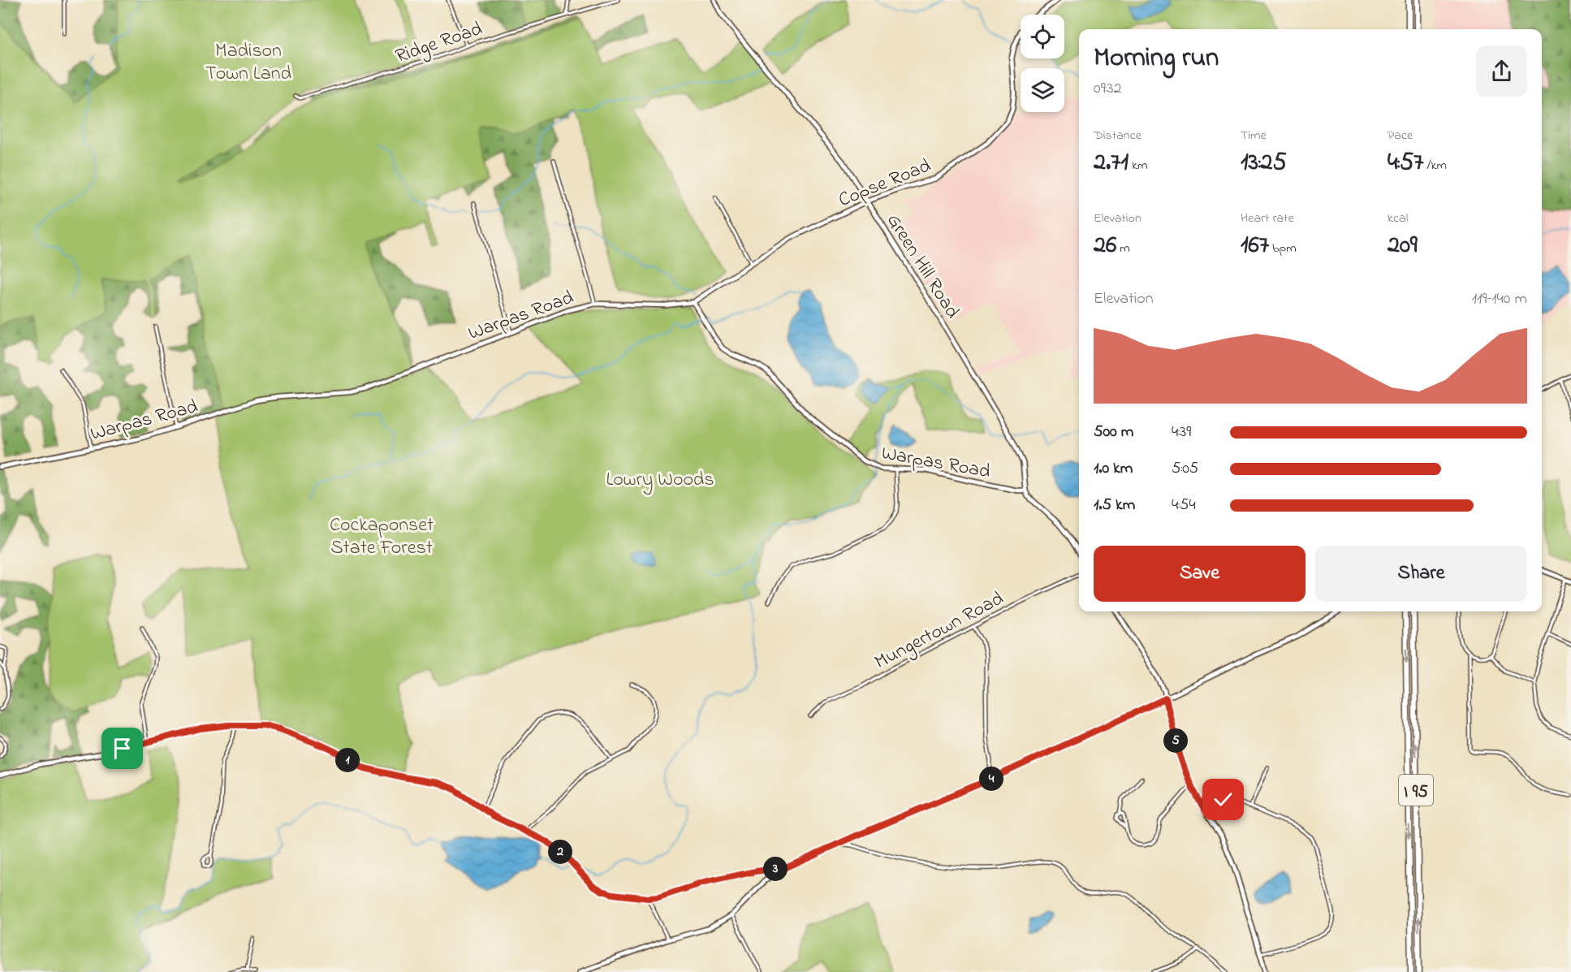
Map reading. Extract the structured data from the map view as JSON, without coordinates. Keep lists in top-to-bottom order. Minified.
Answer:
{"streets":{"highway":["I 95"],"street":["Ridge Road","Copse Road","Green Hill Road","Warpas Road","Mungertown Road"]},"crossings":[["Copse Road","Green Hill Road"],["Copse Road","Warpas Road"],["Green Hill Road","Warpas Road"]],"parks":["Madison Town Land","Lowry Woods","Cockaponset State Forest"],"page":{"heading":["Morning run","09:32"],"stats":[["Distance","2.71 km"],["Time","13:25"],["Pace","4:57 /km"],["Elevation","26 m"],["Heart rate","167 bpm"],["kcal","209"]],"chart":["Elevation","119–140 m"],"list":[{"name":"500 m","note":"4:39"},{"name":"1.0 km","note":"5:05"},{"name":"1.5 km","note":"4:54"}],"buttons":["Save","Share"],"pins":["5","1","4","2","3"]}}
